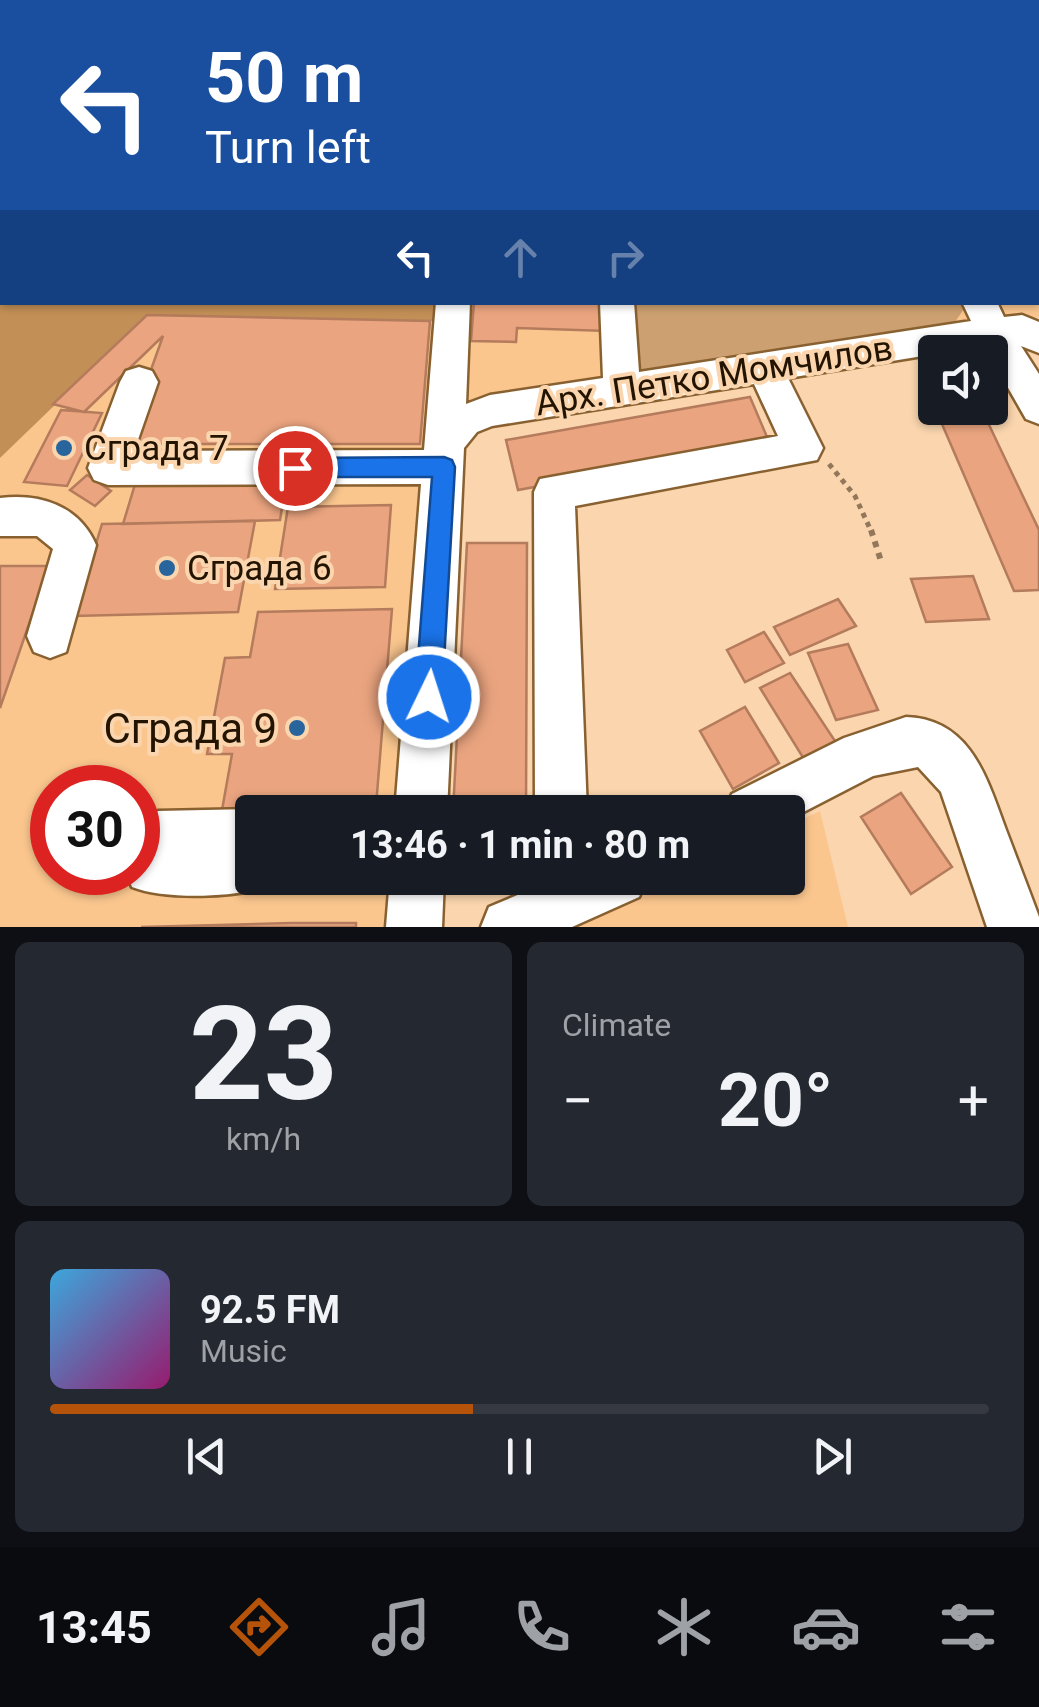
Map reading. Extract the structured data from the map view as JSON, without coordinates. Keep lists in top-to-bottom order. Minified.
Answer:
{"streets":{"street":["Арх. Петко Момчилов"]},"places":["Сграда 7","Сграда 6","Сграда 9"],"page":{"turn":["50 m","Turn left"],"limit":"30","trip":"13:46 · 1 min · 80 m","tile":[["23","km/h"],"Climate"],"heat":["−","20°","+"],"song":["92.5 FM","Music"],"tabs":"13:45"}}
